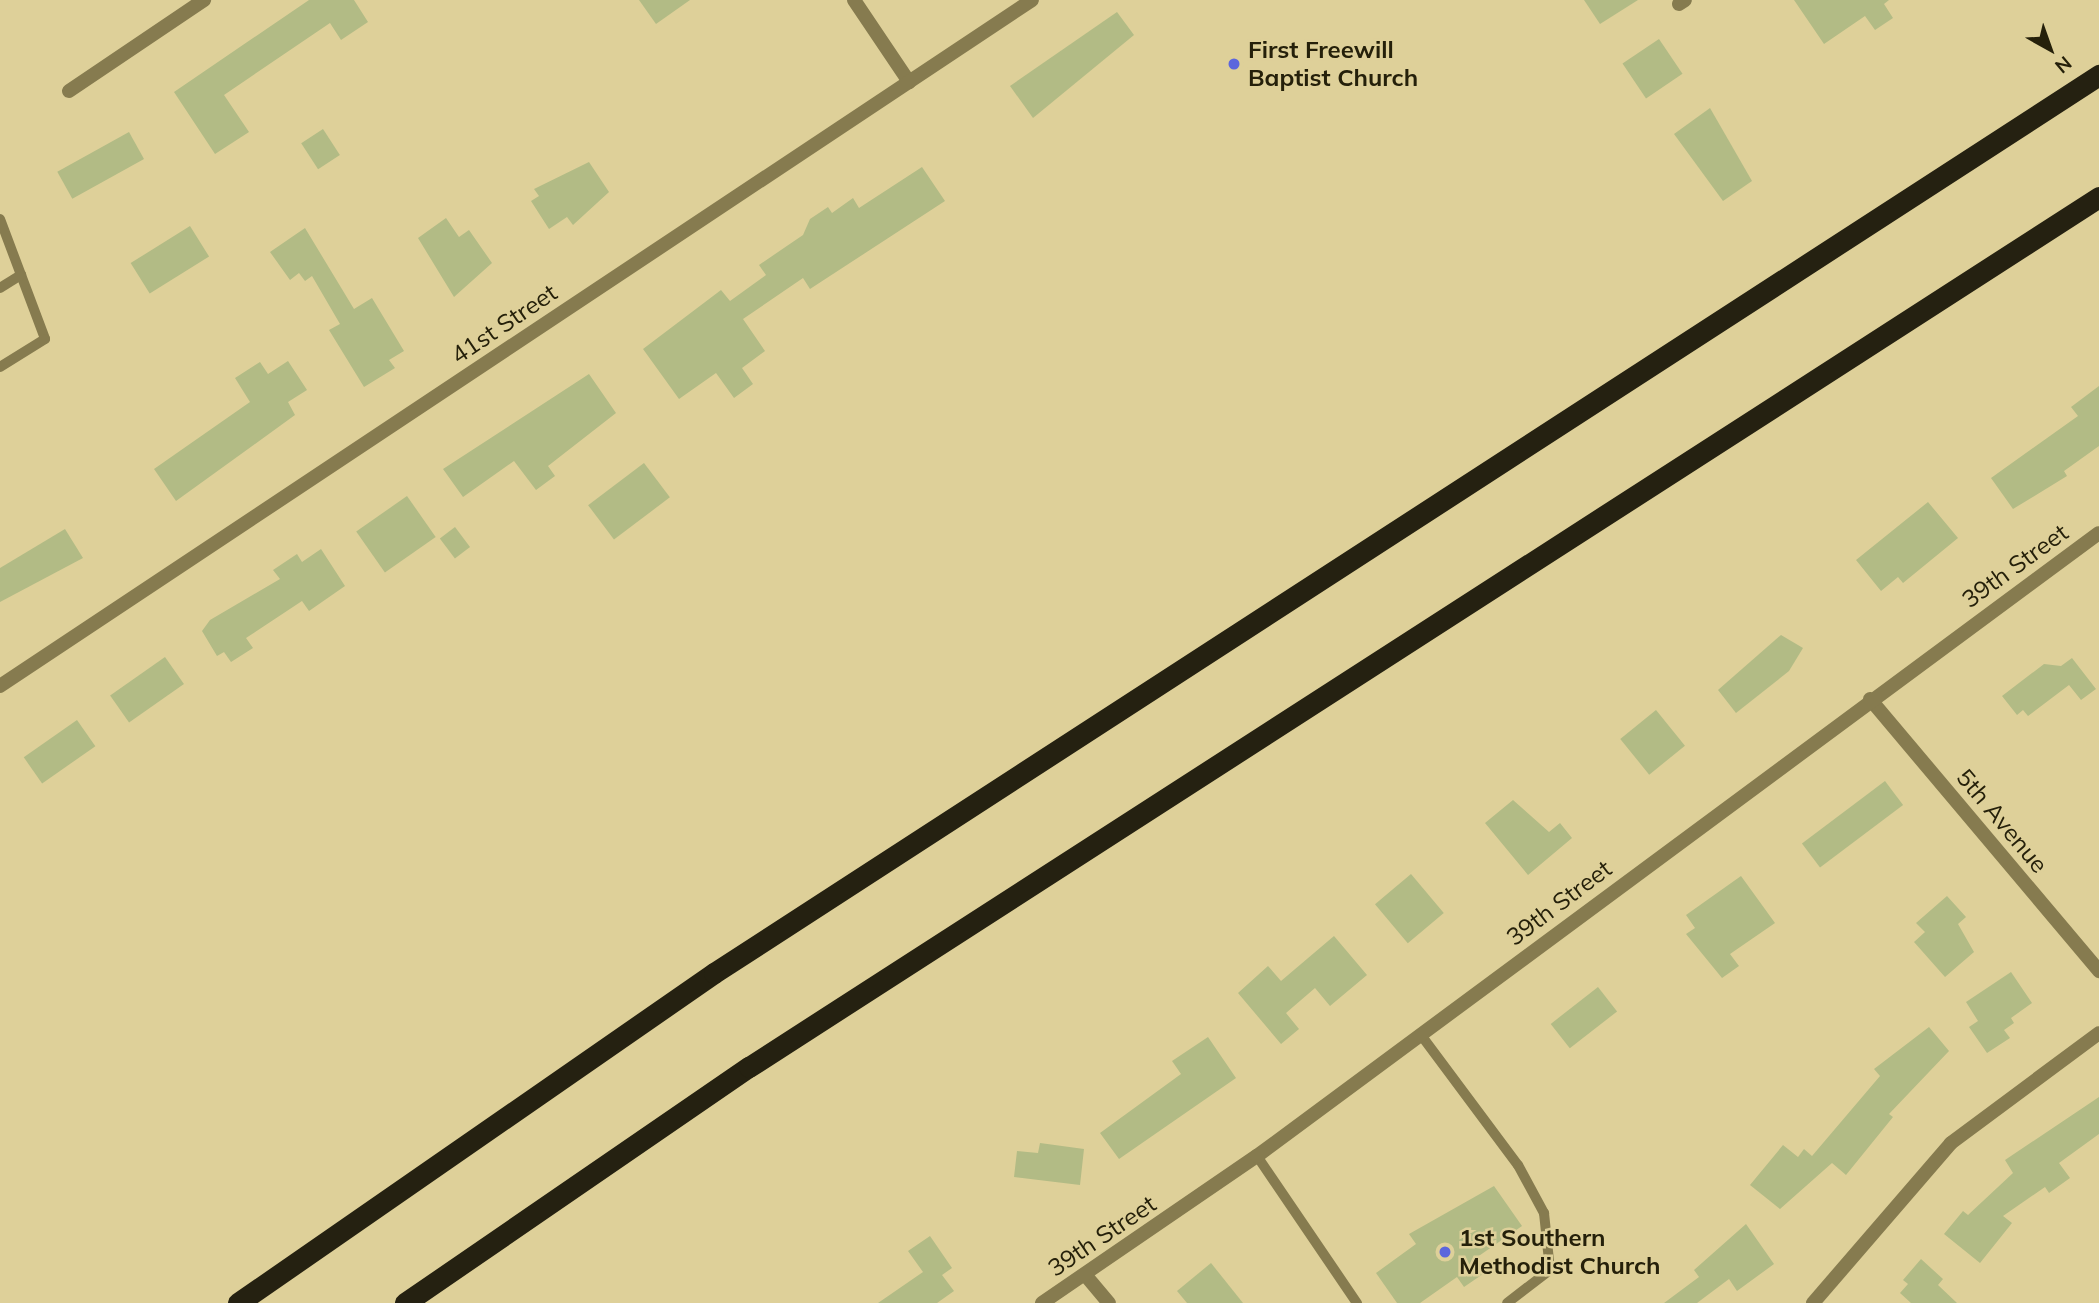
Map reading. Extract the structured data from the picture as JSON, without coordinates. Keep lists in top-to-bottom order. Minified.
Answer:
{"streets":{"street":["41st Street","39th Street","5th Avenue"]},"crossings":[["39th Street","5th Avenue"]],"places":["First Freewill Baptist Church","1st Southern Methodist Church"],"north":"bottom right"}
